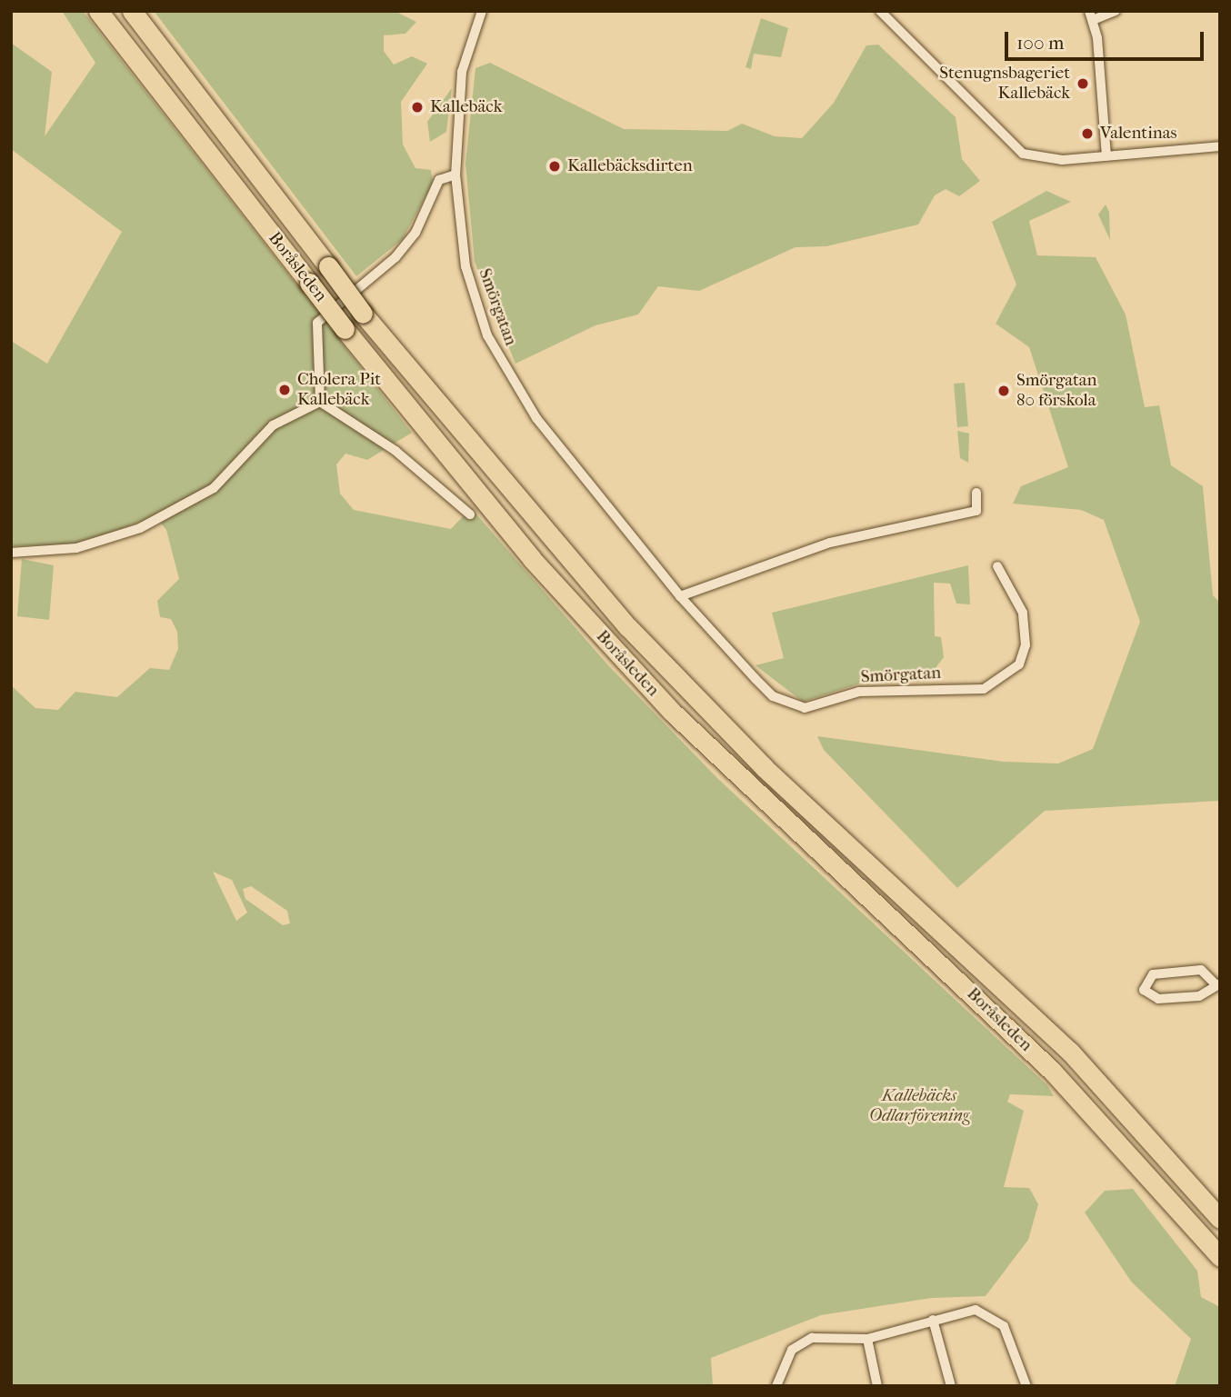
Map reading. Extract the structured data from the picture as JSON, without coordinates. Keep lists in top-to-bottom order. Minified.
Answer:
{"streets":{"highway":["Boråsleden"],"street":["Smörgatan"]},"parks":["Kallebäcks Odlarförening"],"places":["Stenugnsbageriet Kallebäck","Kallebäck","Valentinas","Kallebäcksdirten","Cholera Pit Kallebäck","Smörgatan 80 förskola"],"scale_bar":"100 m"}
